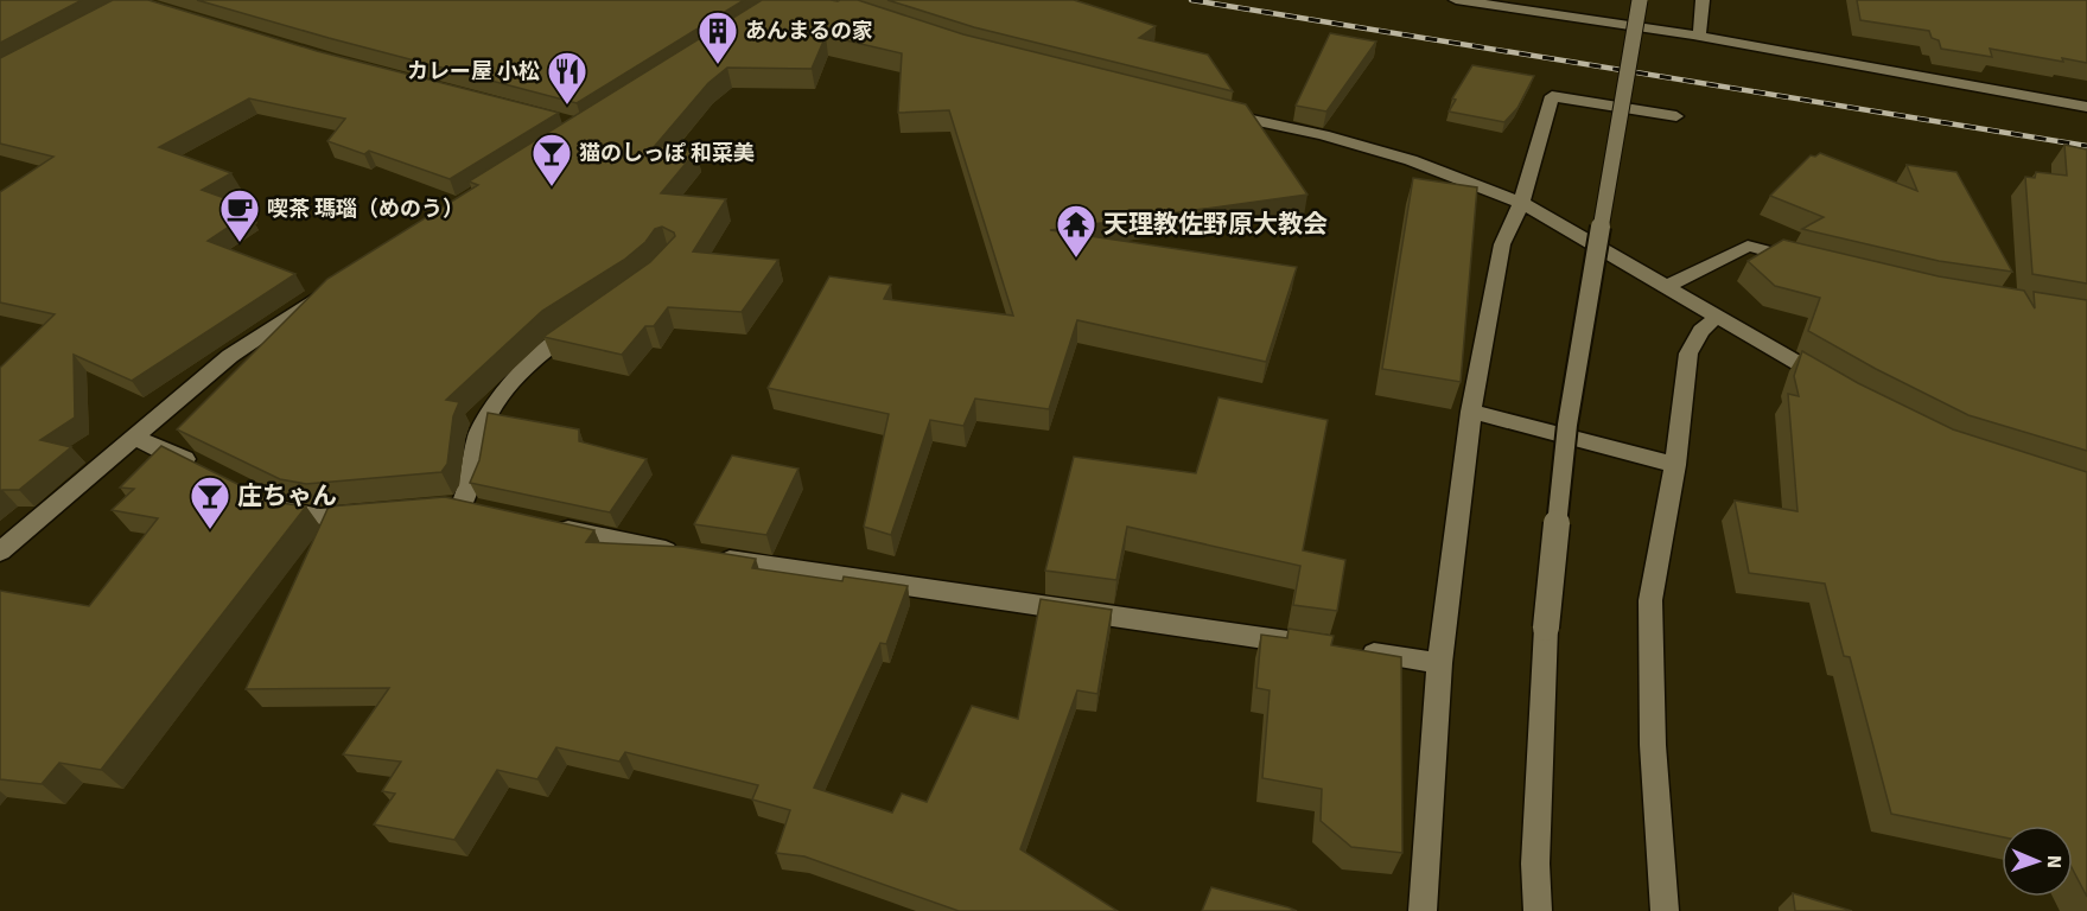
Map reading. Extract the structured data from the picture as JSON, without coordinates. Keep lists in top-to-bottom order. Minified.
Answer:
{"places":{"building":["あんまるの家"],"restaurant":["カレー屋 小松"],"bar":["猫のしっぽ 和菜美","庄ちゃん"],"cafe":["喫茶 瑪瑙（めのう）"],"temple":["天理教佐野原大教会"]},"north":"right"}
